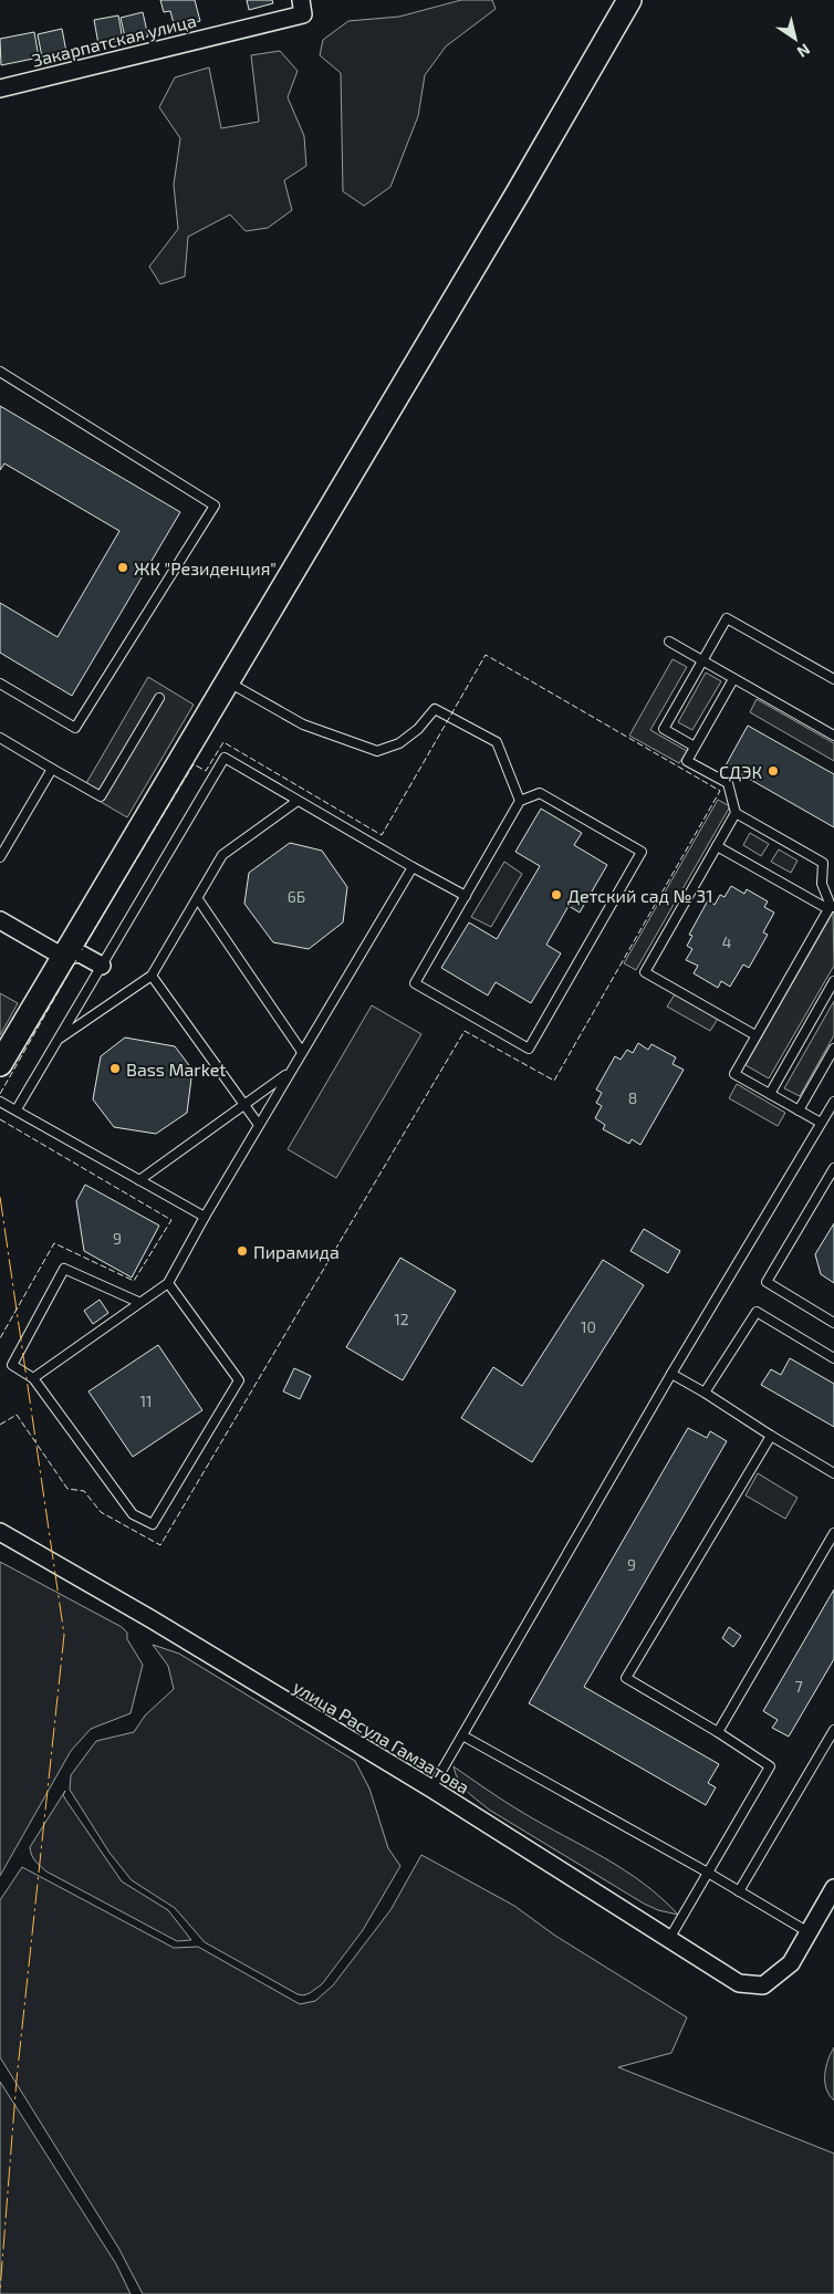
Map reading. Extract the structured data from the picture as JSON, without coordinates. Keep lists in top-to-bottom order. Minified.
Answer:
{"streets":{"street":["Закарпатская улица","улица Расула Гамзатова"]},"places":["ЖК \"Резиденция\"","СДЭК","Детский сад № 31","Bass Market","Пирамида"],"house_numbers":["6Б","4","8","9","12","10","11","9","7"],"north":"bottom right"}
